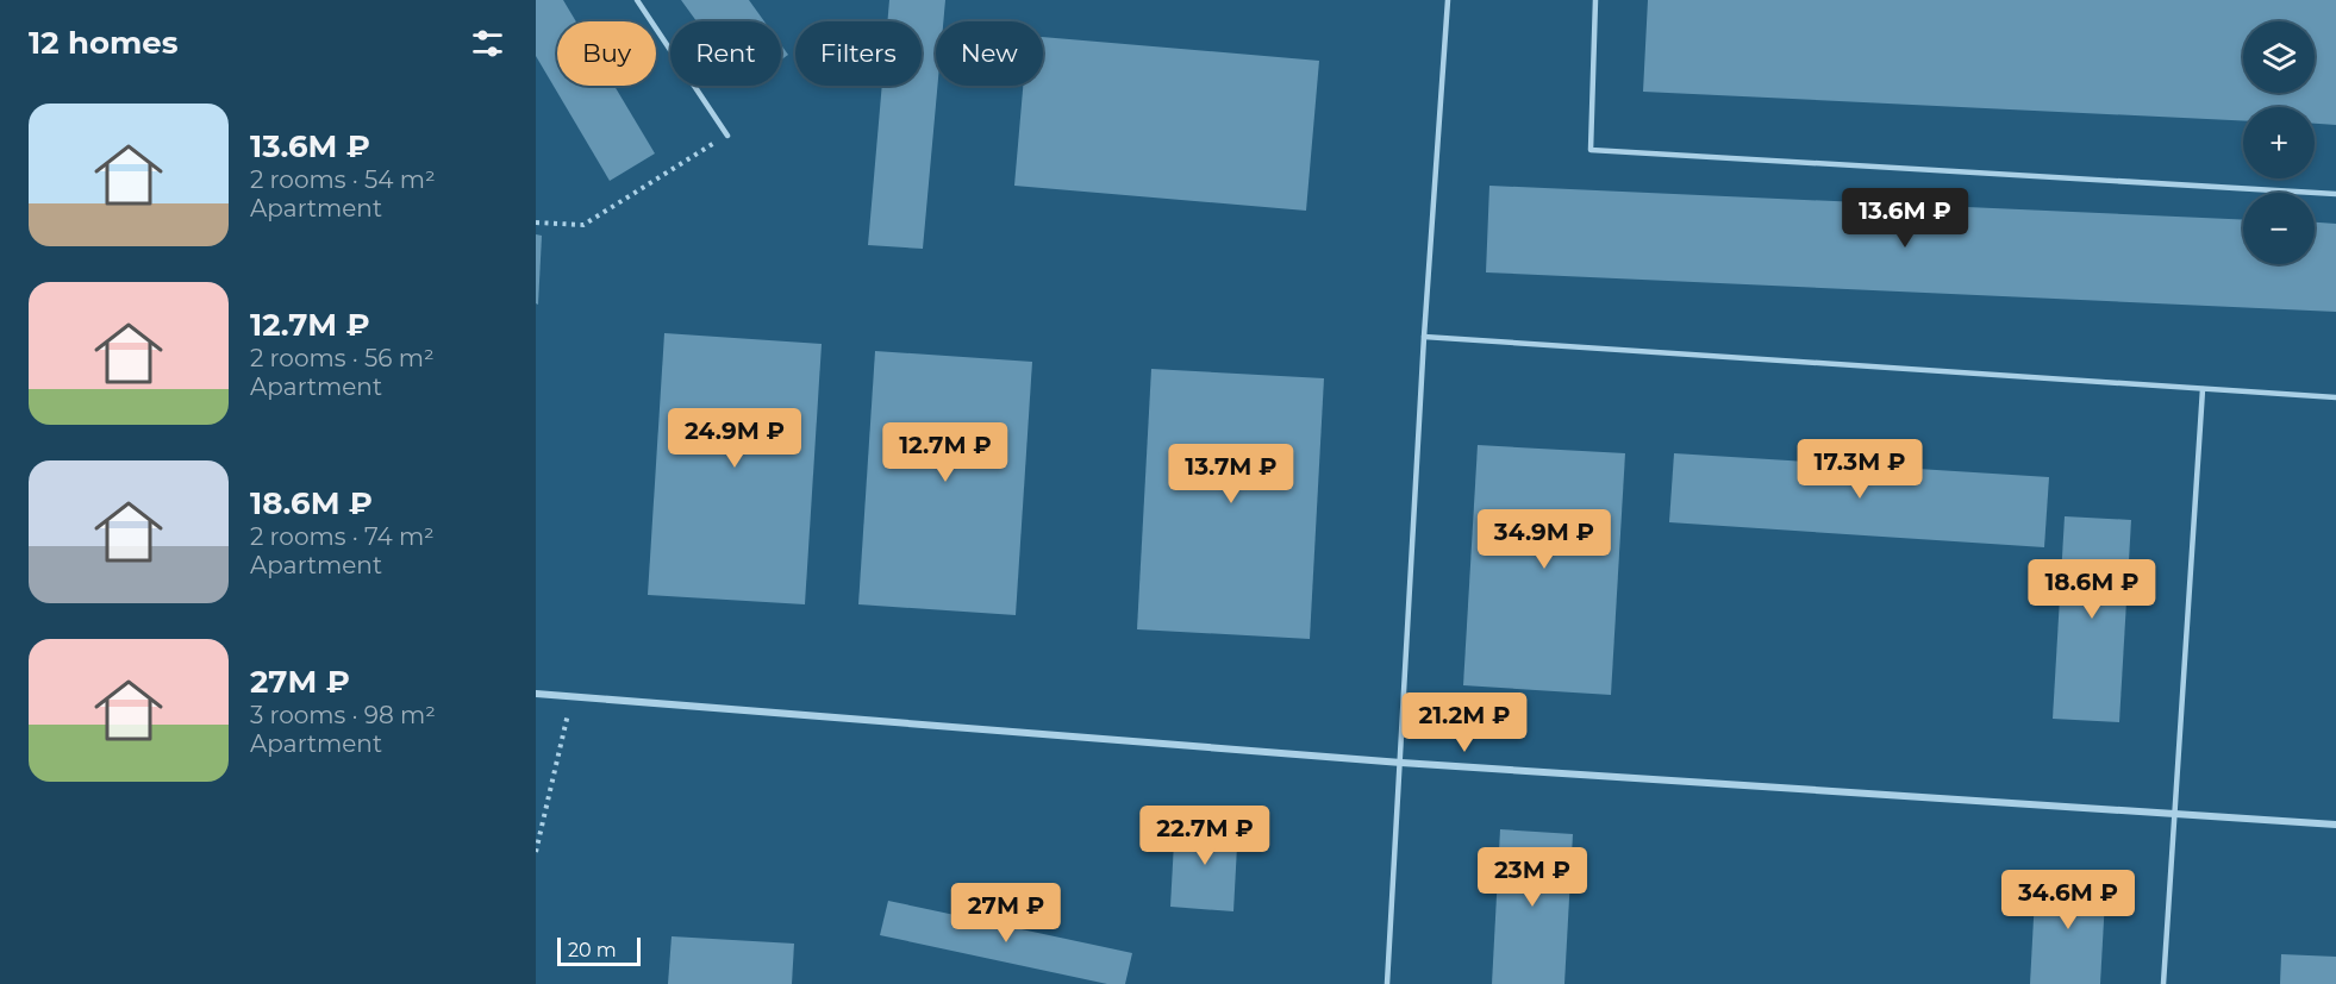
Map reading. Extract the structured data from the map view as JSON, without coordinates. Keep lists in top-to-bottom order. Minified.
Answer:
{"scale_bar":"20 m","page":{"heading":"12 homes","map_buttons":["+","−"],"chip":["Buy","Rent","Filters","New"],"list":[{"name":"13.6M ₽","note":"2 rooms · 54 m² · Apartment"},{"name":"12.7M ₽","note":"2 rooms · 56 m² · Apartment"},{"name":"18.6M ₽","note":"2 rooms · 74 m² · Apartment"},{"name":"27M ₽","note":"3 rooms · 98 m² · Apartment"}],"price":["13.6M ₽","24.9M ₽","12.7M ₽","17.3M ₽","13.7M ₽","34.9M ₽","18.6M ₽","21.2M ₽","22.7M ₽","23M ₽","34.6M ₽","27M ₽"],"scale":"20 m"}}
